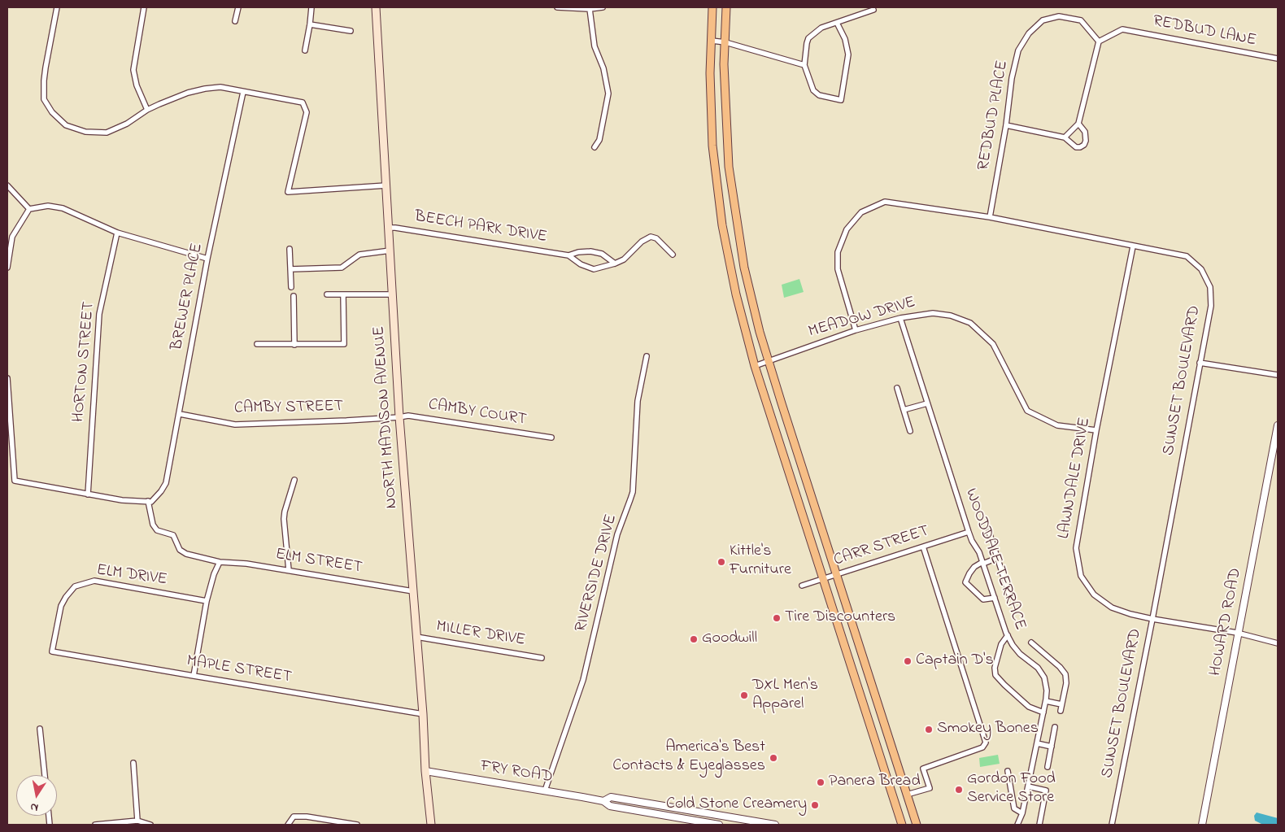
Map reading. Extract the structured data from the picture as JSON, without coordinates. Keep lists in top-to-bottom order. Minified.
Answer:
{"streets":{"main road":["NORTH MADISON AVENUE"],"street":["REDBUD LANE","REDBUD PLACE","BEECH PARK DRIVE","BREWER PLACE","MEADOW DRIVE","HORTON STREET","SUNSET BOULEVARD","CAMBY STREET","CAMBY COURT","LAWNDALE DRIVE","CARR STREET","WOODDALE TERRACE","ELM STREET","RIVERSIDE DRIVE","ELM DRIVE","HOWARD ROAD","MILLER DRIVE","MAPLE STREET","FRY ROAD"]},"crossings":[["REDBUD LANE","REDBUD PLACE"],["REDBUD PLACE","SUNSET BOULEVARD"],["BEECH PARK DRIVE","NORTH MADISON AVENUE"],["BREWER PLACE","CAMBY STREET"],["BREWER PLACE","ELM STREET"],["MEADOW DRIVE","SUNSET BOULEVARD"],["MEADOW DRIVE","LAWNDALE DRIVE"],["MEADOW DRIVE","WOODDALE TERRACE"],["SUNSET BOULEVARD","LAWNDALE DRIVE"],["CAMBY STREET","CAMBY COURT"],["CAMBY STREET","NORTH MADISON AVENUE"],["CAMBY COURT","NORTH MADISON AVENUE"],["NORTH MADISON AVENUE","ELM STREET"],["NORTH MADISON AVENUE","MILLER DRIVE"],["NORTH MADISON AVENUE","MAPLE STREET"],["NORTH MADISON AVENUE","FRY ROAD"],["LAWNDALE DRIVE","HOWARD ROAD"],["CARR STREET","WOODDALE TERRACE"],["RIVERSIDE DRIVE","FRY ROAD"],["ELM DRIVE","MAPLE STREET"]],"places":["Kittle's Furniture","Tire Discounters","Goodwill","Captain D's","DXL Men's Apparel","Smokey Bones","America's Best Contacts & Eyeglasses","Panera Bread","Gordon Food Service Store","Cold Stone Creamery"],"north":"bottom"}
